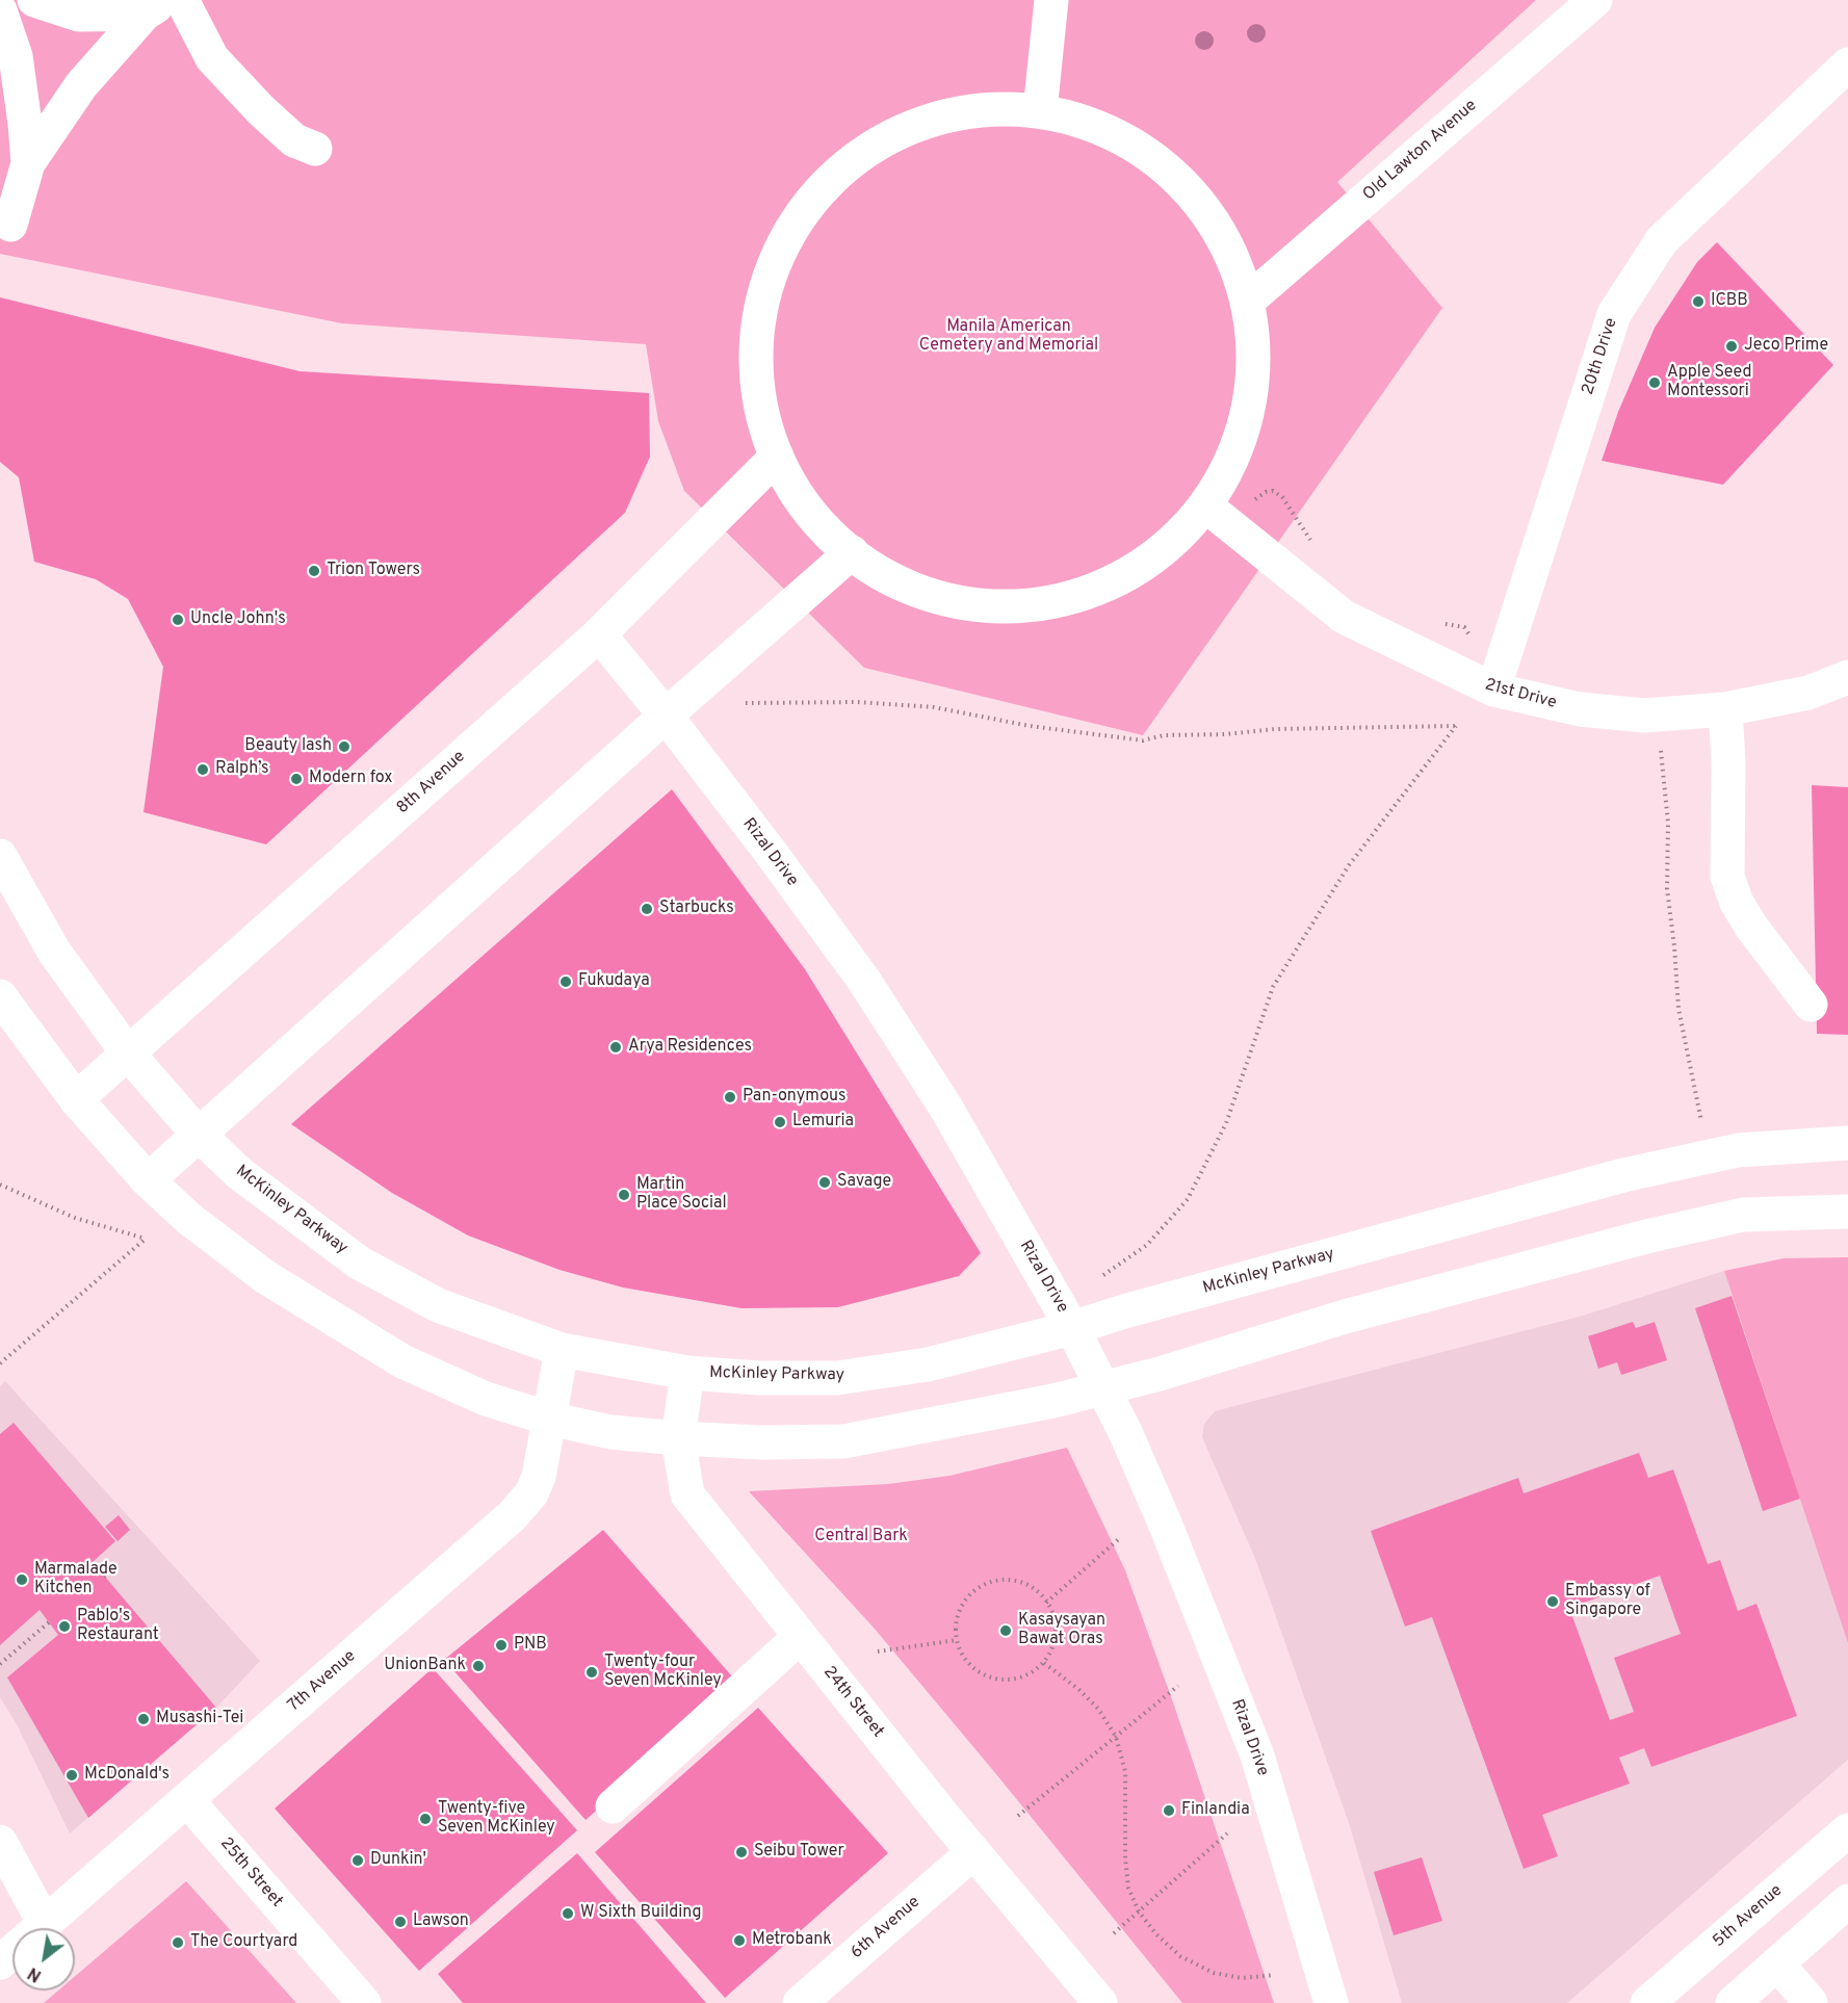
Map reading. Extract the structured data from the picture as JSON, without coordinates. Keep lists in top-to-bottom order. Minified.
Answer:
{"streets":{"street":["Old Lawton Avenue","20th Drive","21st Drive","8th Avenue","Rizal Drive","McKinley Parkway","7th Avenue","24th Street","25th Street","5th Avenue","6th Avenue"]},"crossings":[["20th Drive","21st Drive"],["8th Avenue","Rizal Drive"],["8th Avenue","McKinley Parkway"],["Rizal Drive","McKinley Parkway"],["McKinley Parkway","7th Avenue"],["McKinley Parkway","24th Street"],["7th Avenue","25th Street"],["24th Street","6th Avenue"]],"parks":["Manila American Cemetery and Memorial","Central Bark"],"places":["ICBB","Jeco Prime","Apple Seed Montessori","Trion Towers","Uncle John's","Beauty lash","Ralph’s","Modern fox","Starbucks","Fukudaya","Arya Residences","Pan-onymous","Lemuria","Savage","Martin Place Social","Marmalade Kitchen","Embassy of Singapore","Pablo's Restaurant","Kasaysayan Bawat Oras","PNB","UnionBank","Twenty-four Seven McKinley","Musashi-Tei","McDonald's","Finlandia","Twenty-five Seven McKinley","Seibu Tower","Dunkin'","W Sixth Building","Lawson","Metrobank","The Courtyard"],"north":"bottom left"}
